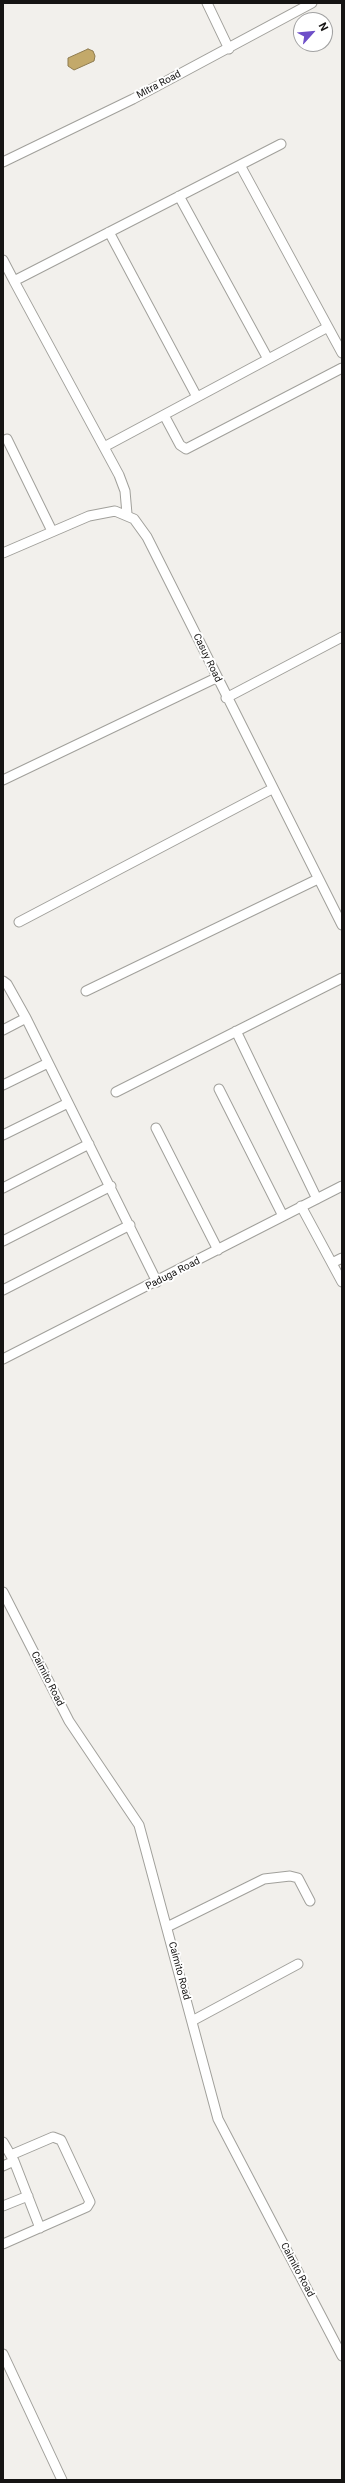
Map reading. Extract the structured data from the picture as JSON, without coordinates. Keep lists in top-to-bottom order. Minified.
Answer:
{"streets":{"street":["Mitra Road","Casuy Road","Paduga Road","Caimito Road"]},"north":"top right"}
